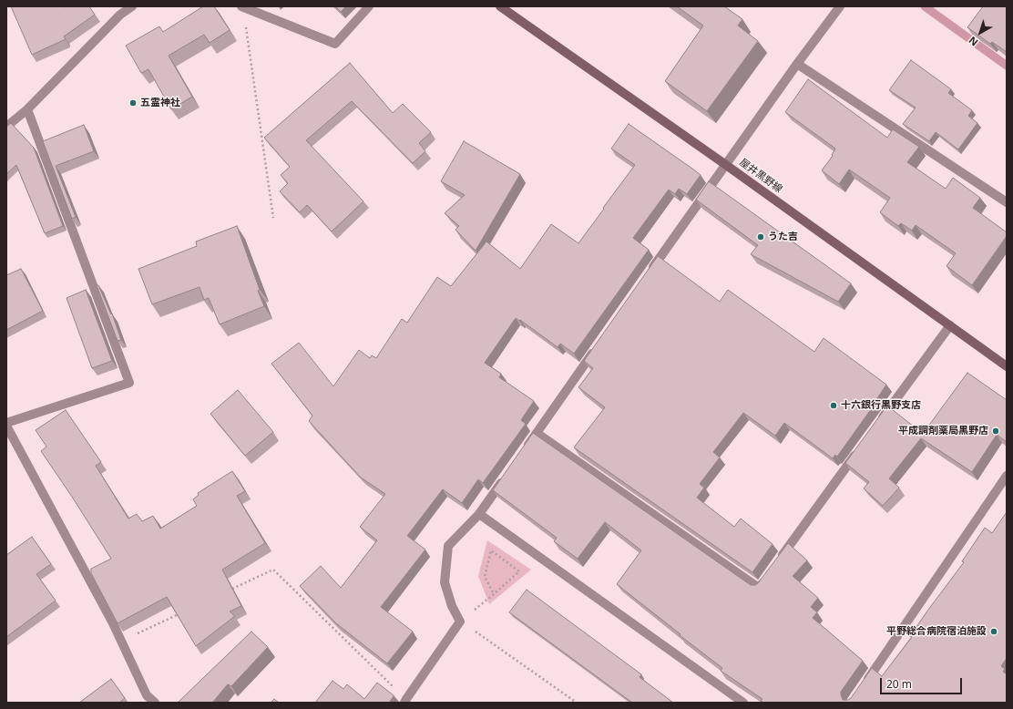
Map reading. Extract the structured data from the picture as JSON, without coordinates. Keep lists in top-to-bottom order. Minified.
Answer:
{"streets":{"main road":["屋井黒野線"]},"places":["五霊神社","うた吉","十六銀行黒野支店","平成調剤薬局黒野店","平野総合病院宿泊施設"],"scale_bar":"20 m","north":"bottom left"}
